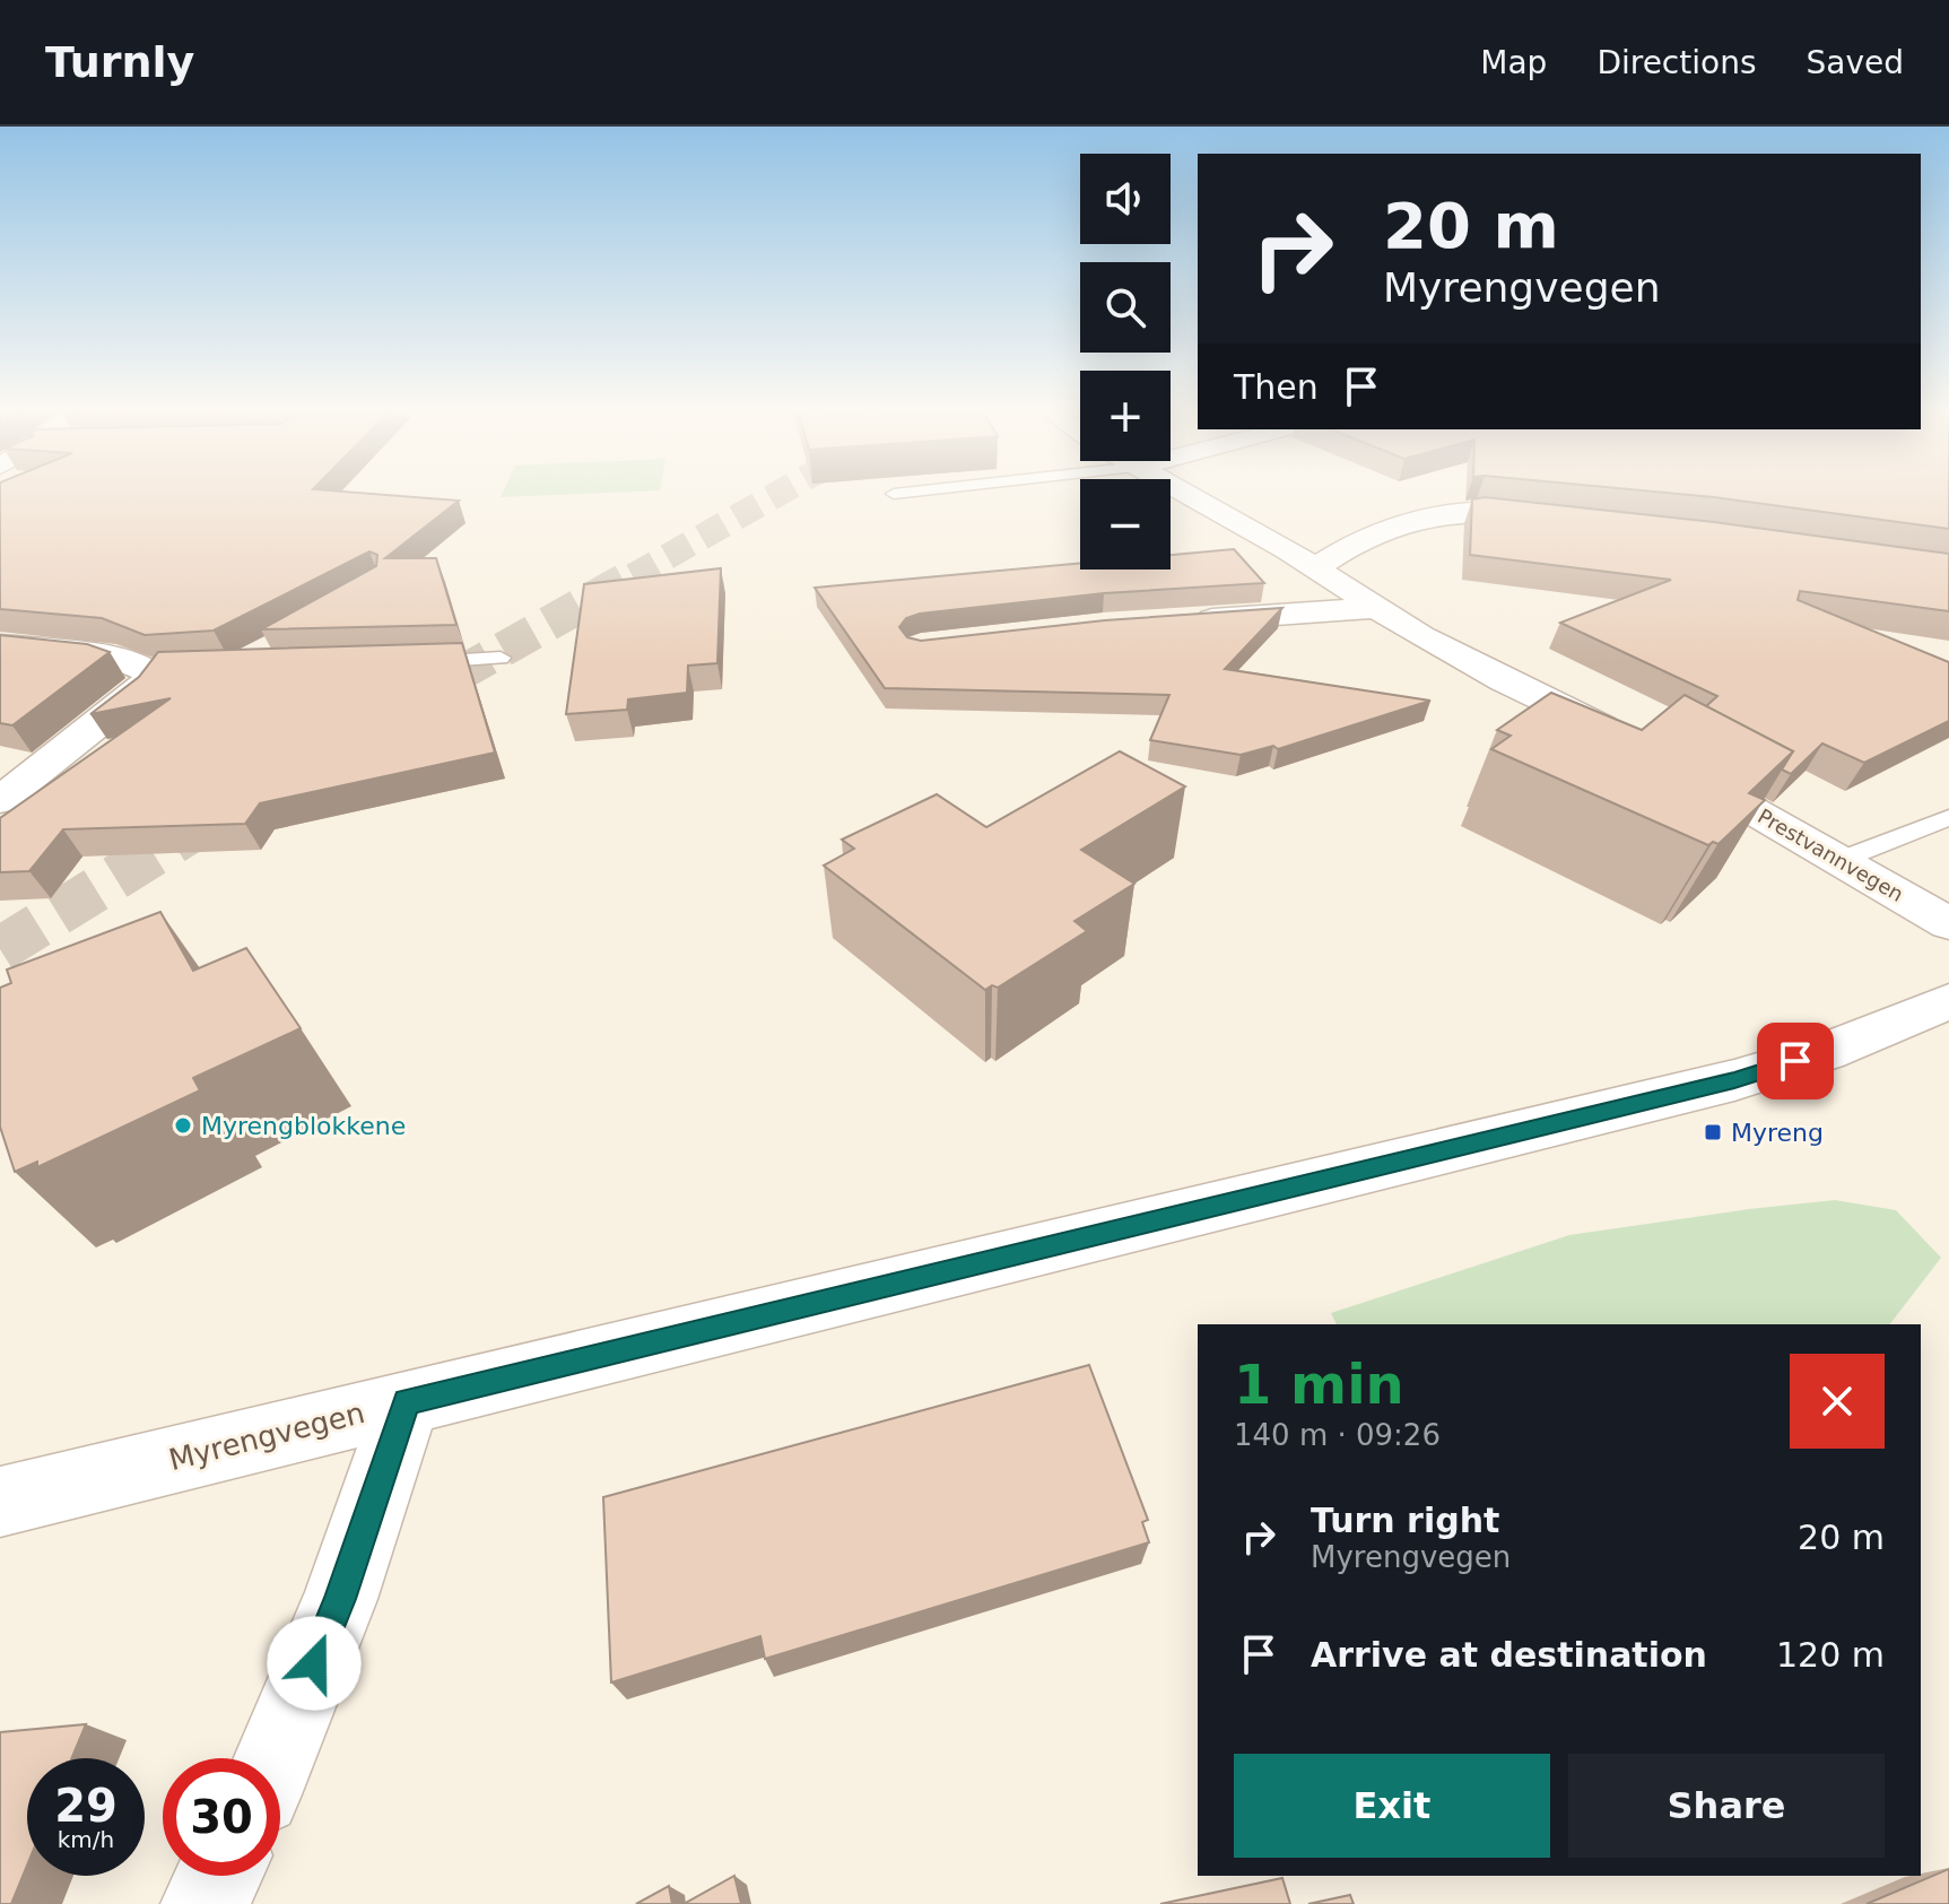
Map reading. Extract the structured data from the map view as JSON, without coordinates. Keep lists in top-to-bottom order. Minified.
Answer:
{"streets":{"street":["Prestvannvegen","Myrengvegen"]},"places":{"other":["Myrengblokkene"],"transit":["Myreng"]},"page":{"header":"Turnly","nav":["Map","Directions","Saved"],"map_buttons":["+","−"],"turn":["20 m","Myrengvegen"],"then":"Then","heading":["1 min","140 m · 09:26"],"list":[{"name":"Turn right","note":"Myrengvegen","value":"20 m"},{"name":"Arrive at destination","value":"120 m"}],"buttons":["Exit","Share"],"speed":"29 km/h","limit":"30"}}
